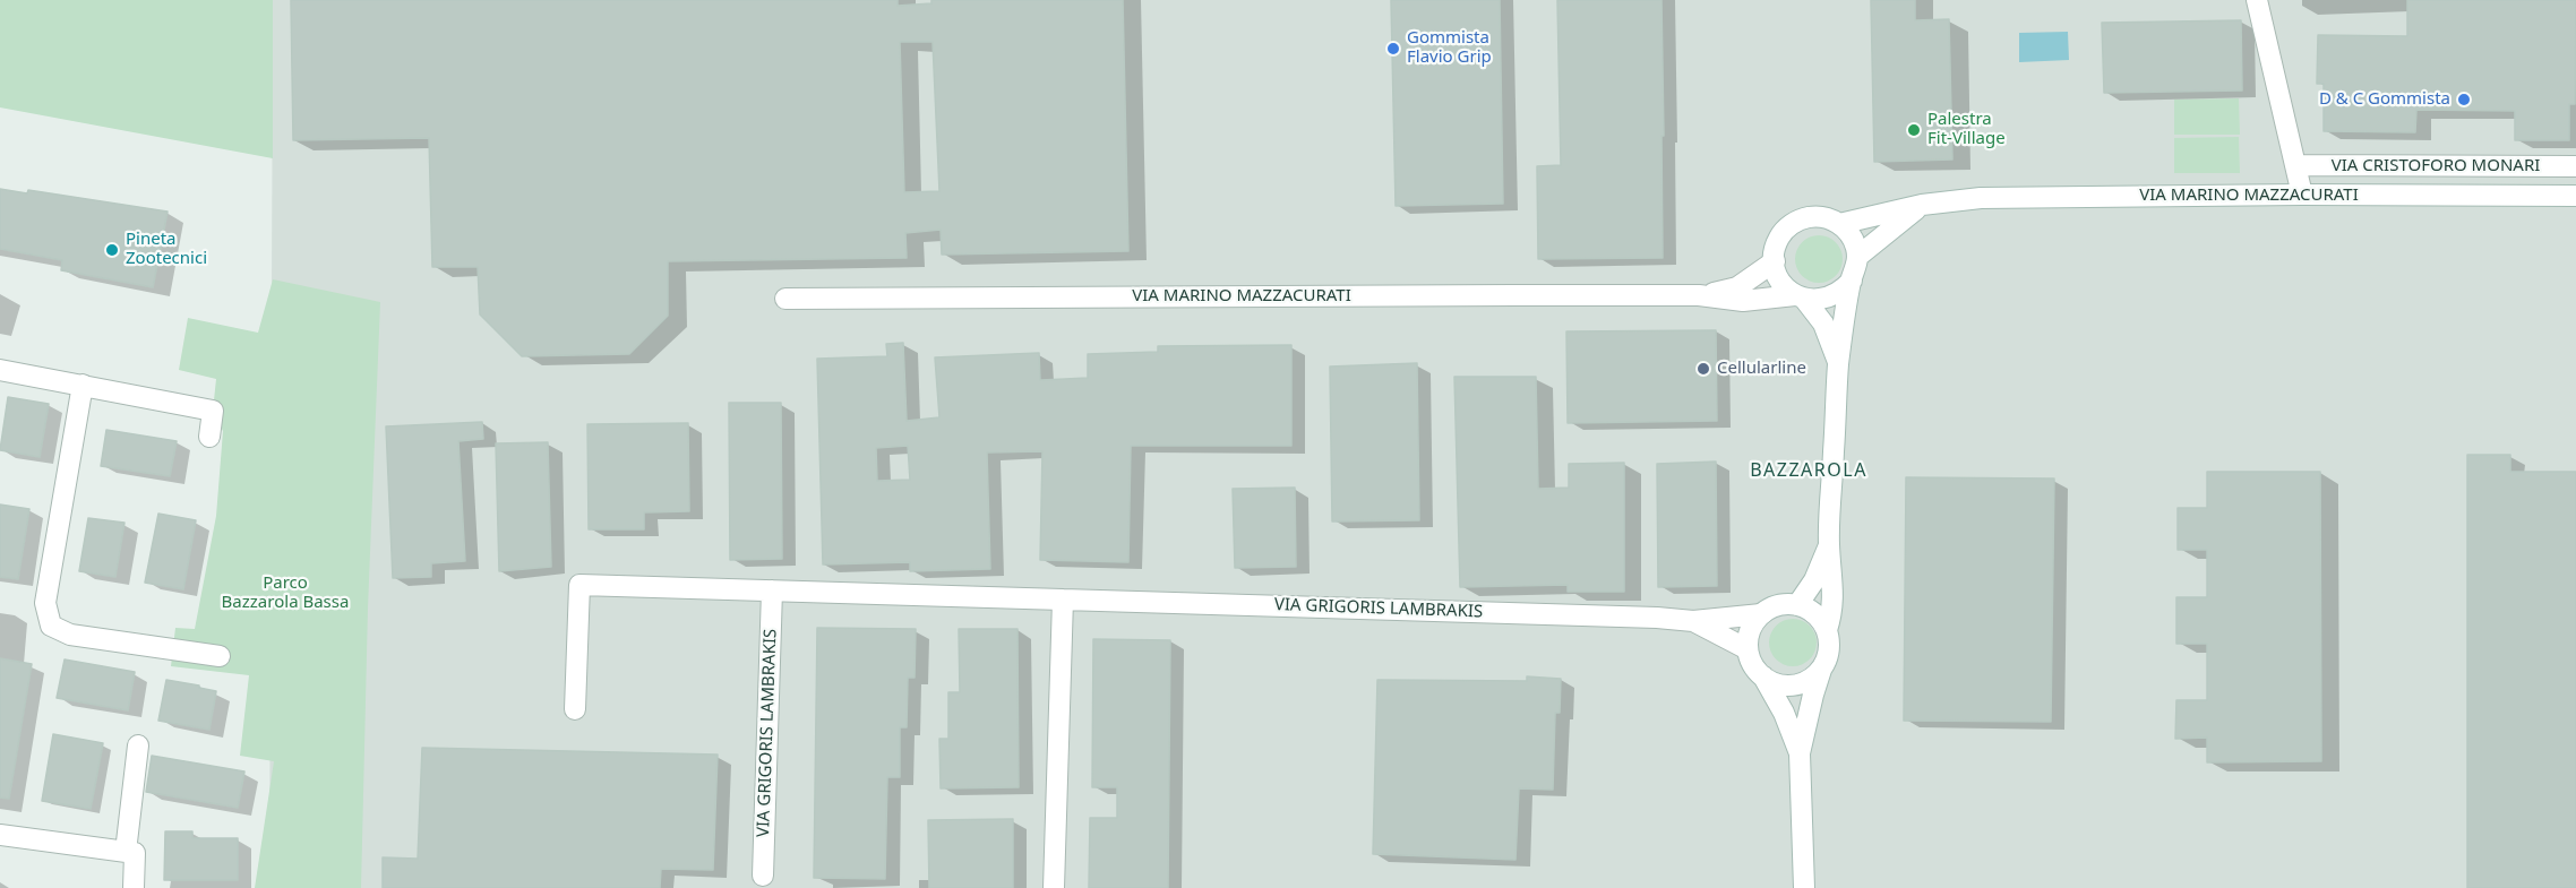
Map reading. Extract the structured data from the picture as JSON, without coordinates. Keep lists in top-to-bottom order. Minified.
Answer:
{"streets":{"street":["VIA CRISTOFORO MONARI","VIA MARINO MAZZACURATI","VIA GRIGORIS LAMBRAKIS"]},"districts":["BAZZAROLA"],"parks":["Parco Bazzarola Bassa"],"places":["Gommista Flavio Grip","D & C Gommista","Palestra Fit-Village","Pineta Zootecnici","Cellularline"]}
